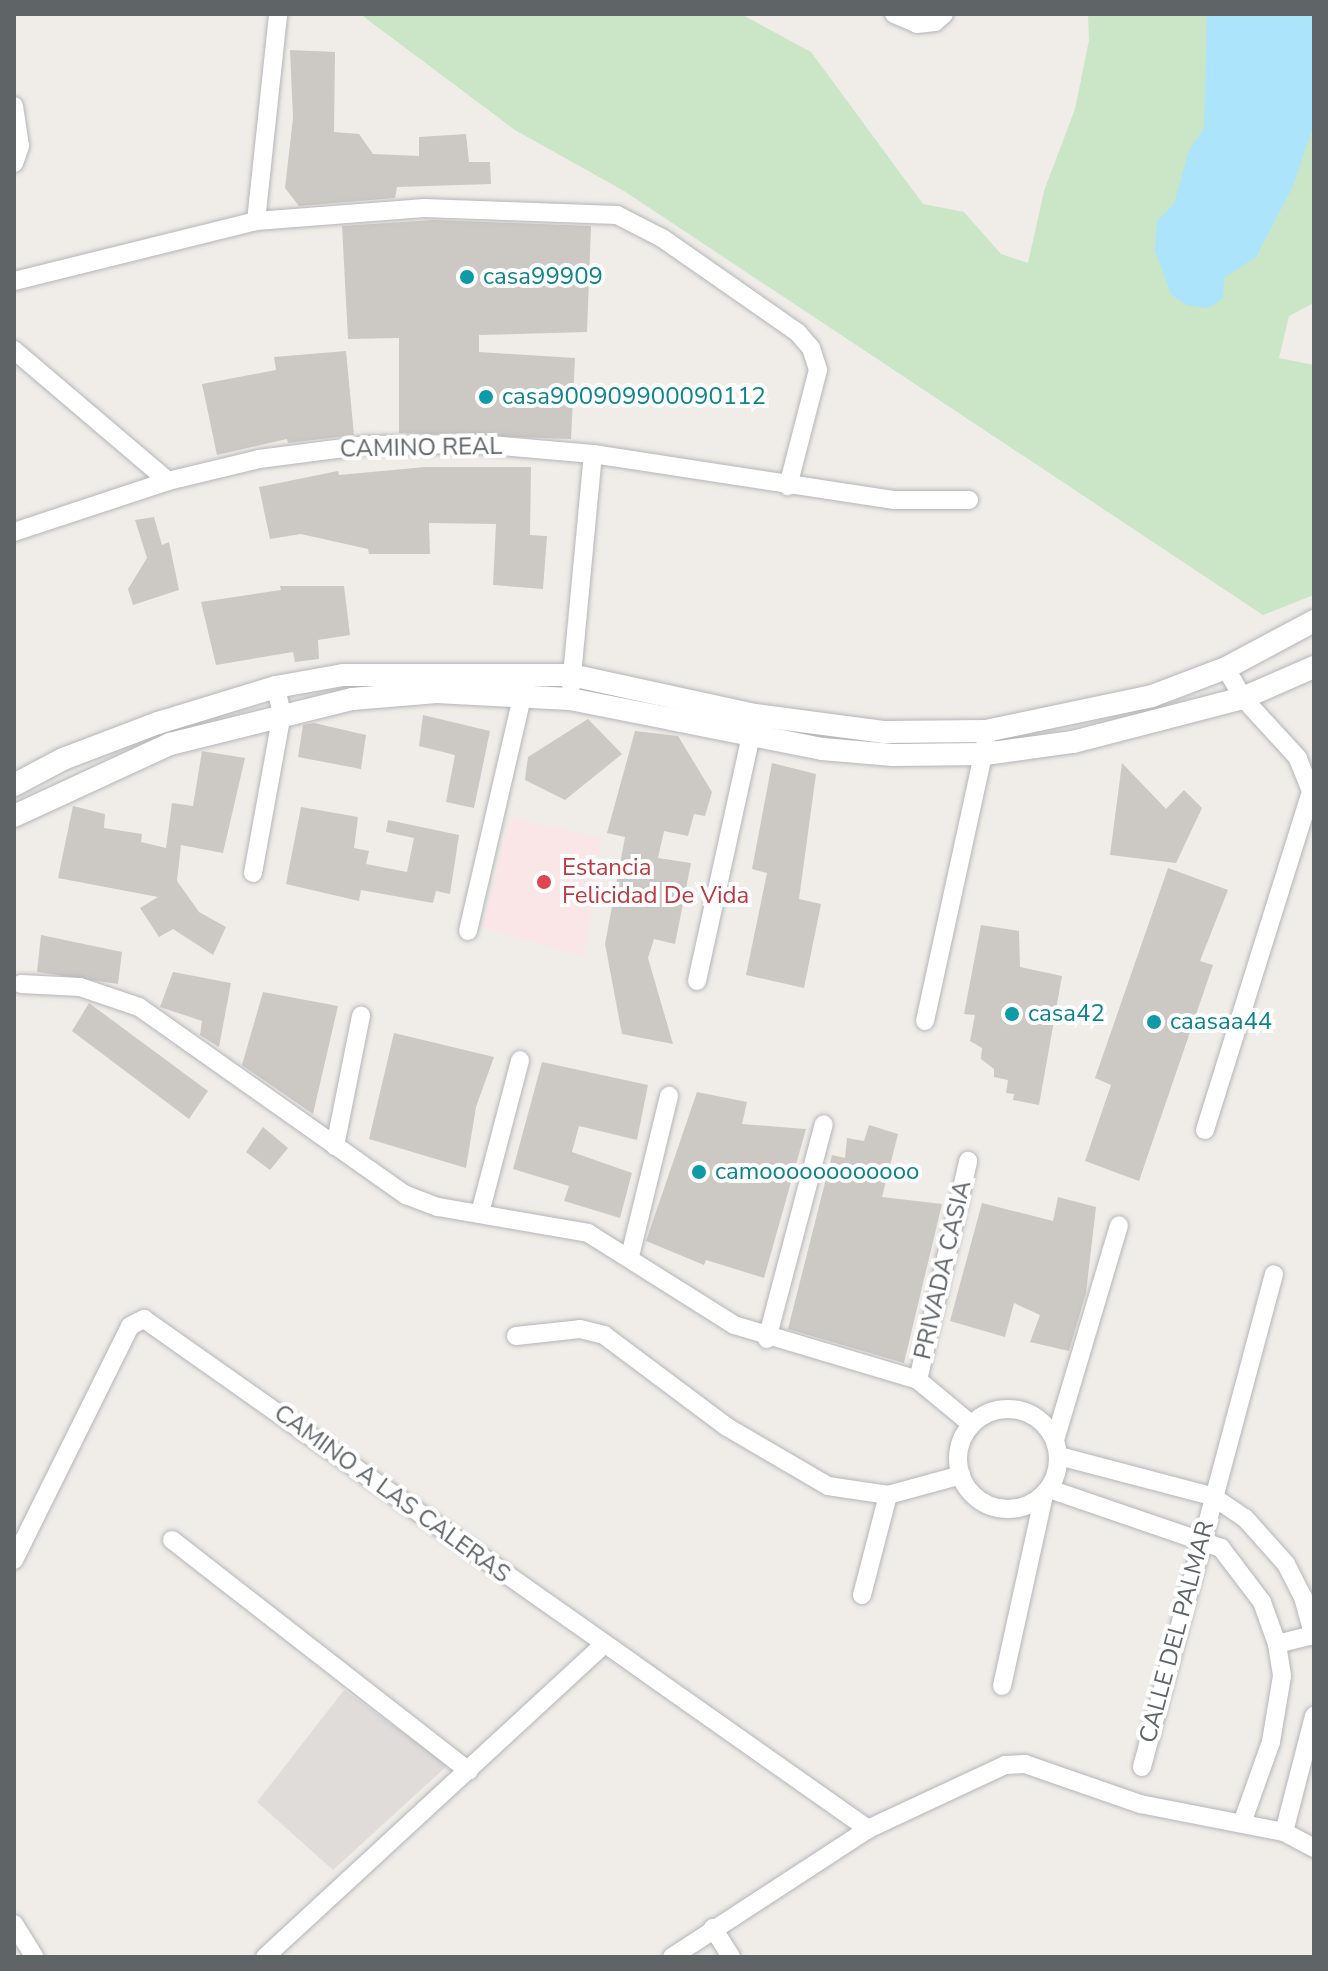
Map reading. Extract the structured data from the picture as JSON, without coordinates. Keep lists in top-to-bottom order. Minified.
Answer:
{"streets":{"street":["CAMINO REAL","PRIVADA CASIA","CAMINO A LAS CALERAS","CALLE DEL PALMAR"]},"places":["casa99909","casa900909900090112","Estancia Felicidad De Vida","casa42","caasaa44","camoooooooooooo"]}
